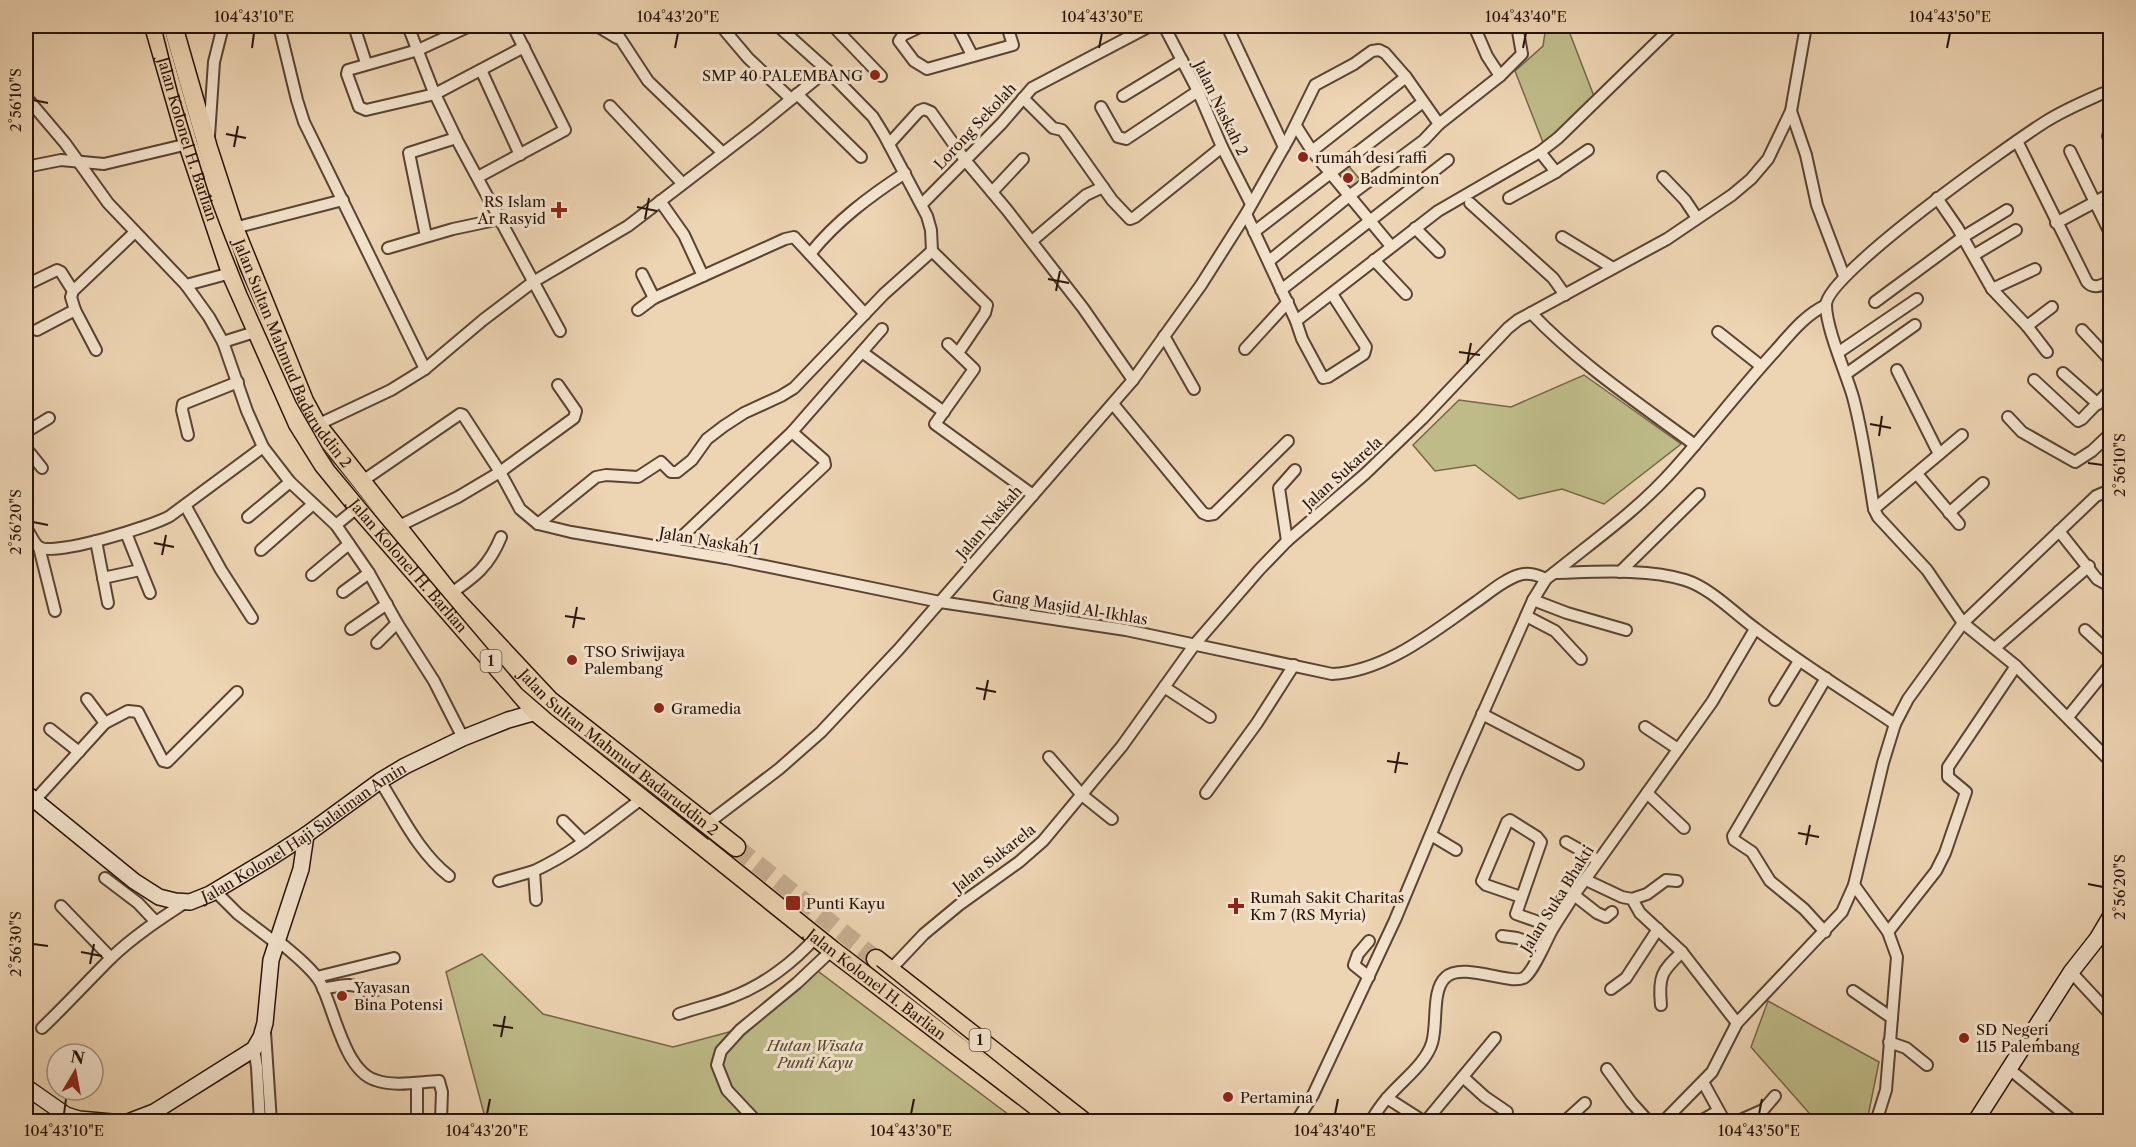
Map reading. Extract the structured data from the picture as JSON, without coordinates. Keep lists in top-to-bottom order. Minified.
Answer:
{"streets":{"highway":["Jalan Kolonel H. Barlian","Jalan Sultan Mahmud Badaruddin 2","1"],"street":["Jalan Naskah 2","Lorong Sekolah","Jalan Sukarela","Jalan Naskah","Jalan Naskah 1","Gang Masjid Al-Ikhlas","Jalan Kolonel Haji Sulaiman Amin","Jalan Suka Bhakti"]},"crossings":[["Jalan Naskah 2","Jalan Naskah"],["Jalan Kolonel H. Barlian","Jalan Sukarela"],["Jalan Kolonel H. Barlian","Jalan Kolonel Haji Sulaiman Amin"],["Jalan Sultan Mahmud Badaruddin 2","Jalan Naskah"],["Jalan Sultan Mahmud Badaruddin 2","Jalan Naskah 1"],["Jalan Sukarela","Gang Masjid Al-Ikhlas"],["Jalan Naskah","Jalan Naskah 1"],["Jalan Naskah","Gang Masjid Al-Ikhlas"],["Jalan Naskah 1","Gang Masjid Al-Ikhlas"],["Gang Masjid Al-Ikhlas","Jalan Suka Bhakti"]],"parks":["Hutan Wisata Punti Kayu"],"places":{"other":["SMP 40 PALEMBANG","rumah desi raffi","Badminton","TSO Sriwijaya Palembang","Gramedia","Yayasan Bina Potensi","SD Negeri 115 Palembang","Pertamina"],"health":["RS Islam Ar Rasyid","Rumah Sakit Charitas Km 7 (RS Myria)"],"transit":["Punti Kayu"]},"north":"top","coordinates":["104°43'10\"E","104°43'20\"E","104°43'30\"E","104°43'40\"E","104°43'50\"E","2°56'10\"S","2°56'20\"S","2°56'30\"S"]}
